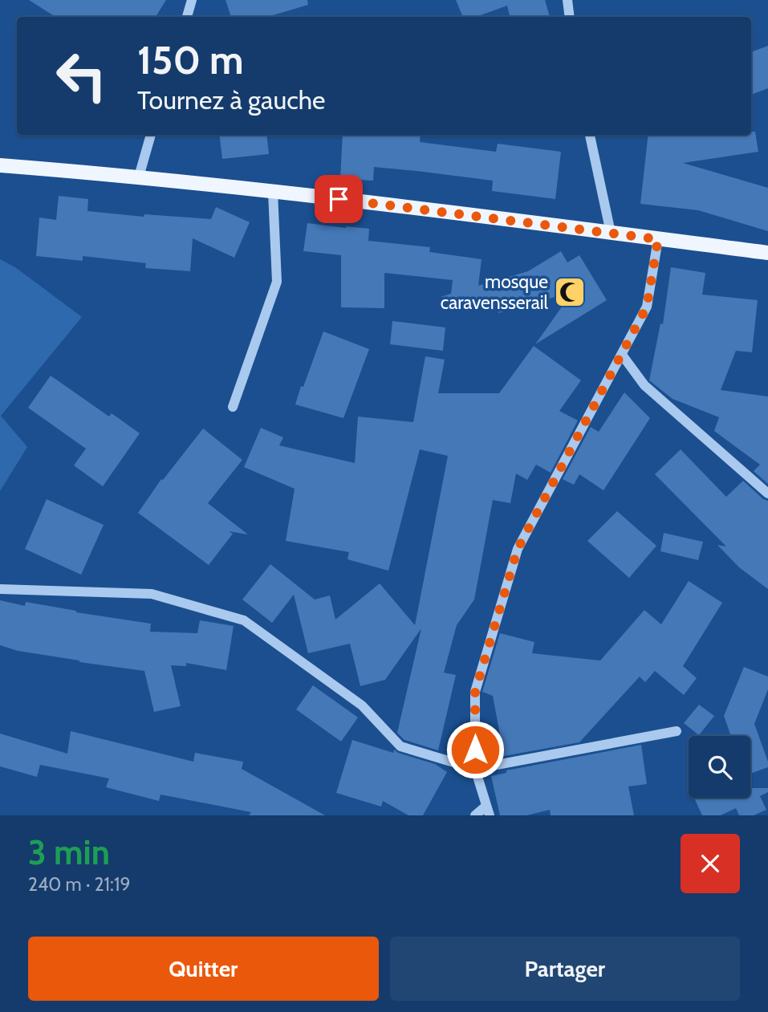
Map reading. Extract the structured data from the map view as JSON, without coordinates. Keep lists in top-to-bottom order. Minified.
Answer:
{"places":{"mosque":["mosque caravensserail"]},"page":{"turn":["150 m","Tournez à gauche"],"heading":["3 min","240 m · 21:19"],"buttons":["Quitter","Partager"]}}
